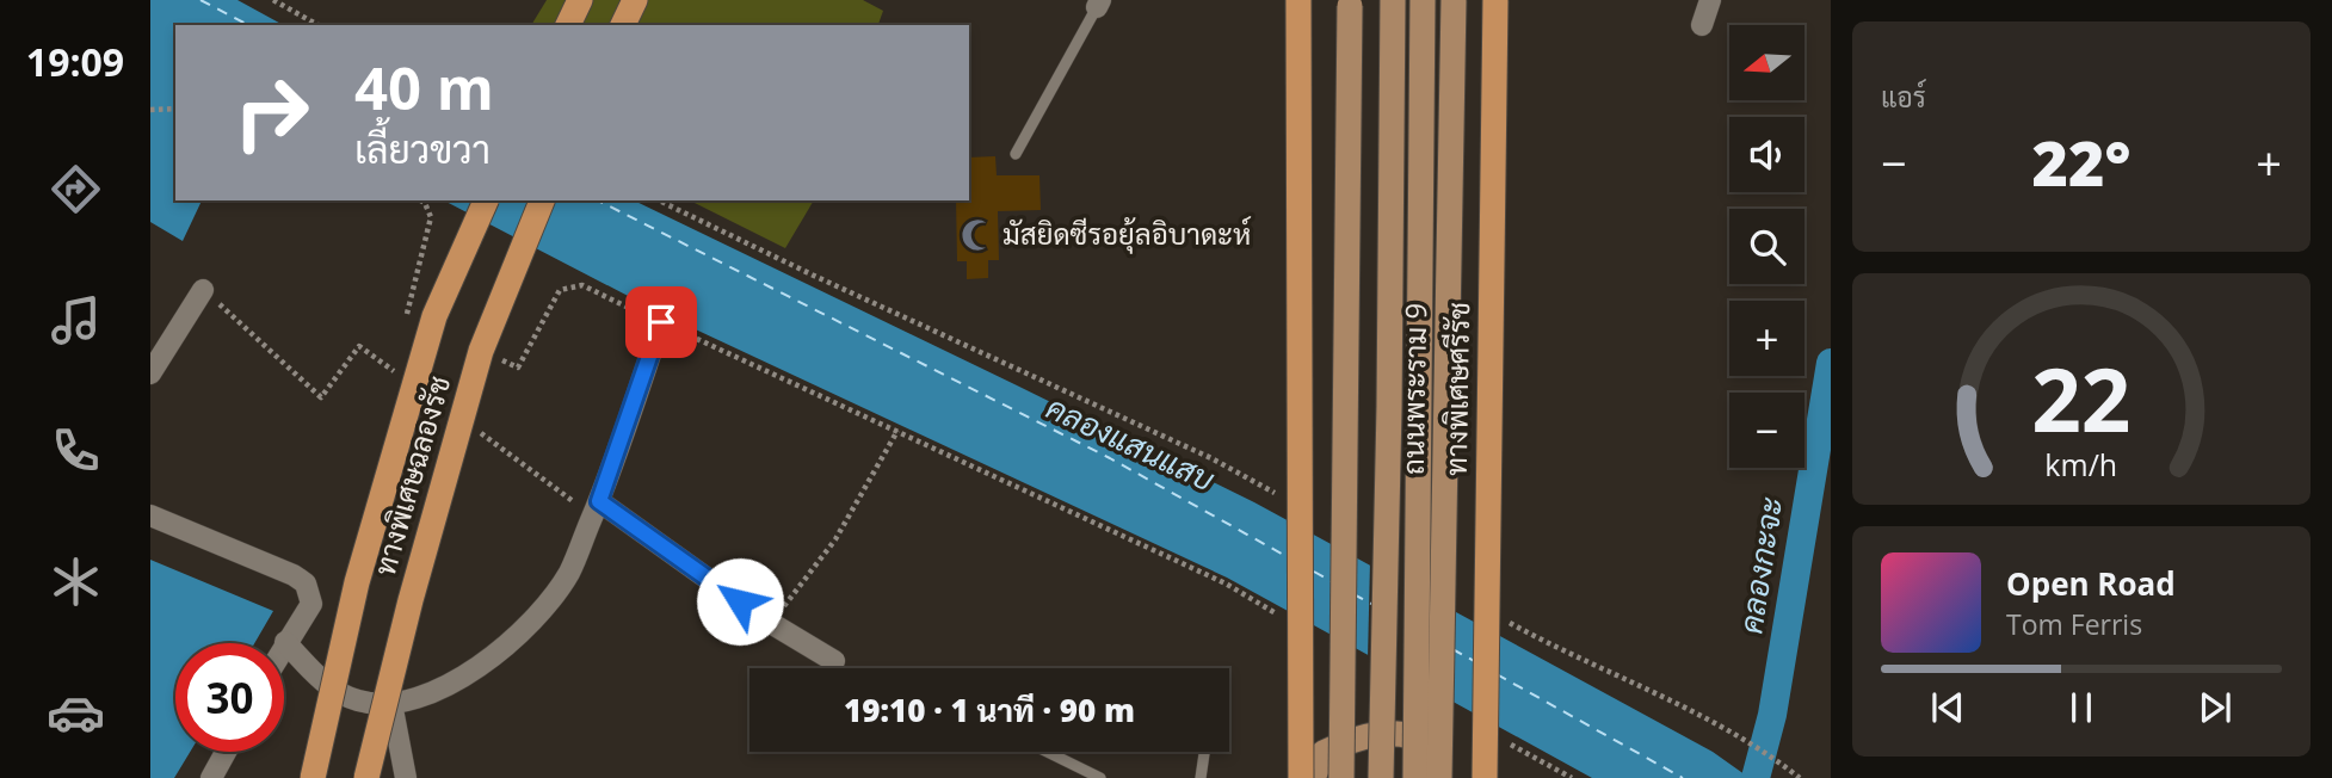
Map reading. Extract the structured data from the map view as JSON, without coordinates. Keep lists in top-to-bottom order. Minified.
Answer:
{"streets":{"highway":["ทางพิเศษศรีรัช","ทางพิเศษฉลองรัช"],"main road":["ถนนพระราม 9"]},"water":["คลองแสนแสบ","คลองกะจะ"],"places":{"mosque":["มัสยิดซีรอยุ้ลอิบาดะห์"]},"north":"left","page":{"tabs":"19:09","tile":"แอร์","map_buttons":["+","−"],"turn":["40 m","เลี้ยวขวา"],"heat":["−","22°","+"],"song":["Open Road","Tom Ferris"],"limit":"30","trip":"19:10 · 1 นาที · 90 m","gauge":["22","km/h"]}}
